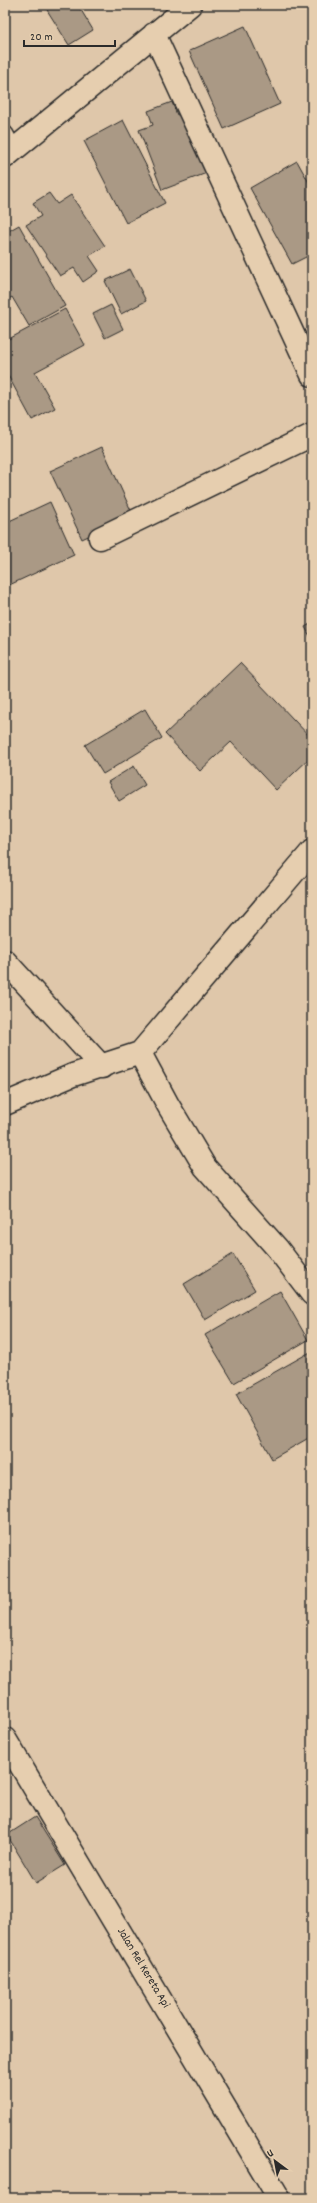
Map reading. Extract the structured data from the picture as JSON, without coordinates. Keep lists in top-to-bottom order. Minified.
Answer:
{"streets":{"street":["Jalan Rel Kereta Api"]},"scale_bar":"20 m","north":"top left"}
